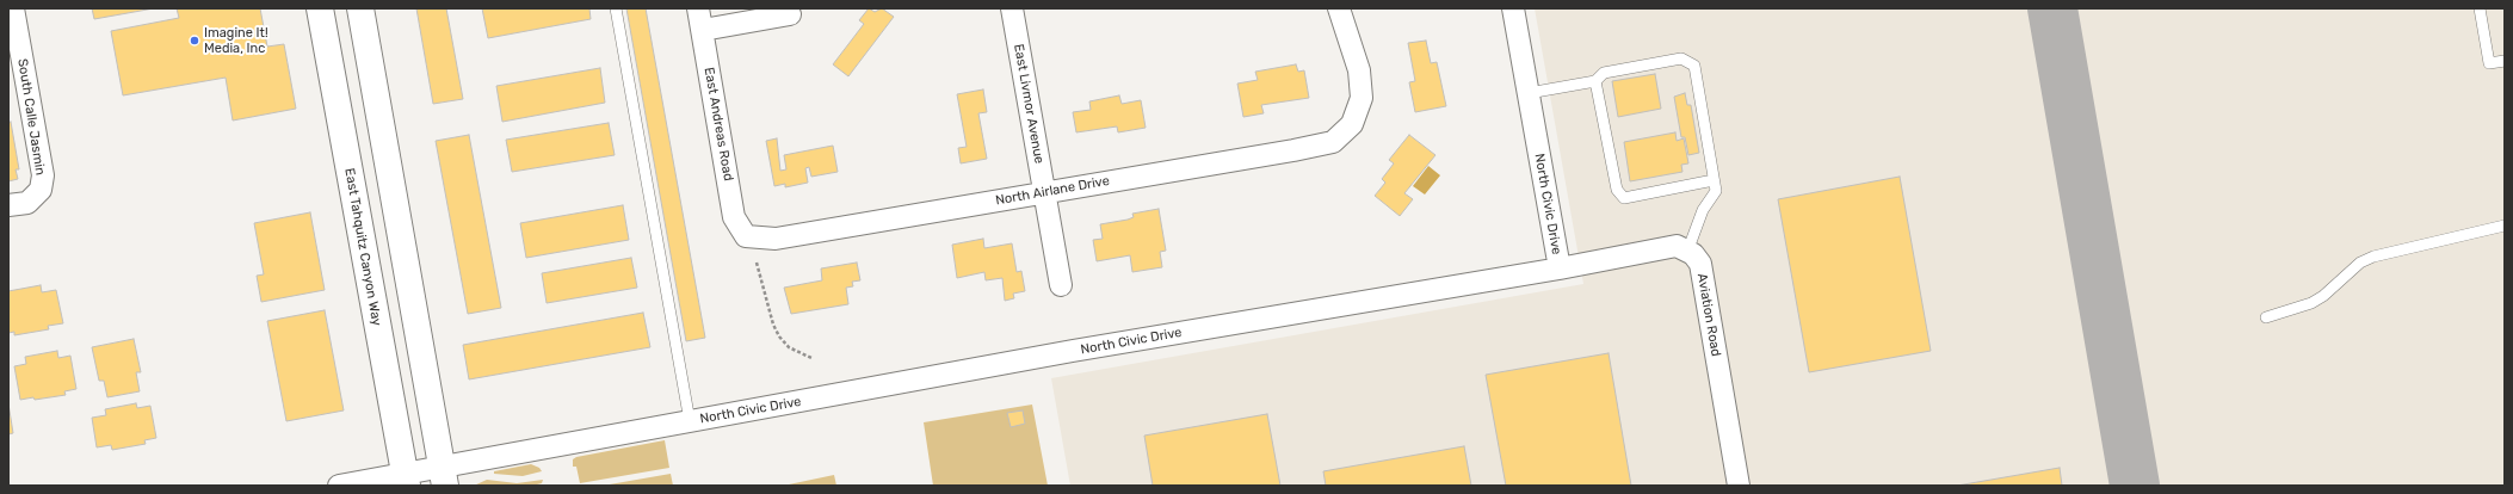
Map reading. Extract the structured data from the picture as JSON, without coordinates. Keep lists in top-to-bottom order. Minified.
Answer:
{"streets":{"main road":["East Tahquitz Canyon Way"],"street":["East Livmor Avenue","South Calle Jasmin","East Andreas Road","North Airlane Drive","North Civic Drive","Aviation Road"]},"crossings":[["East Livmor Avenue","North Airlane Drive"],["East Andreas Road","North Airlane Drive"],["North Civic Drive","East Tahquitz Canyon Way"]],"places":["Imagine It! Media, Inc"]}
